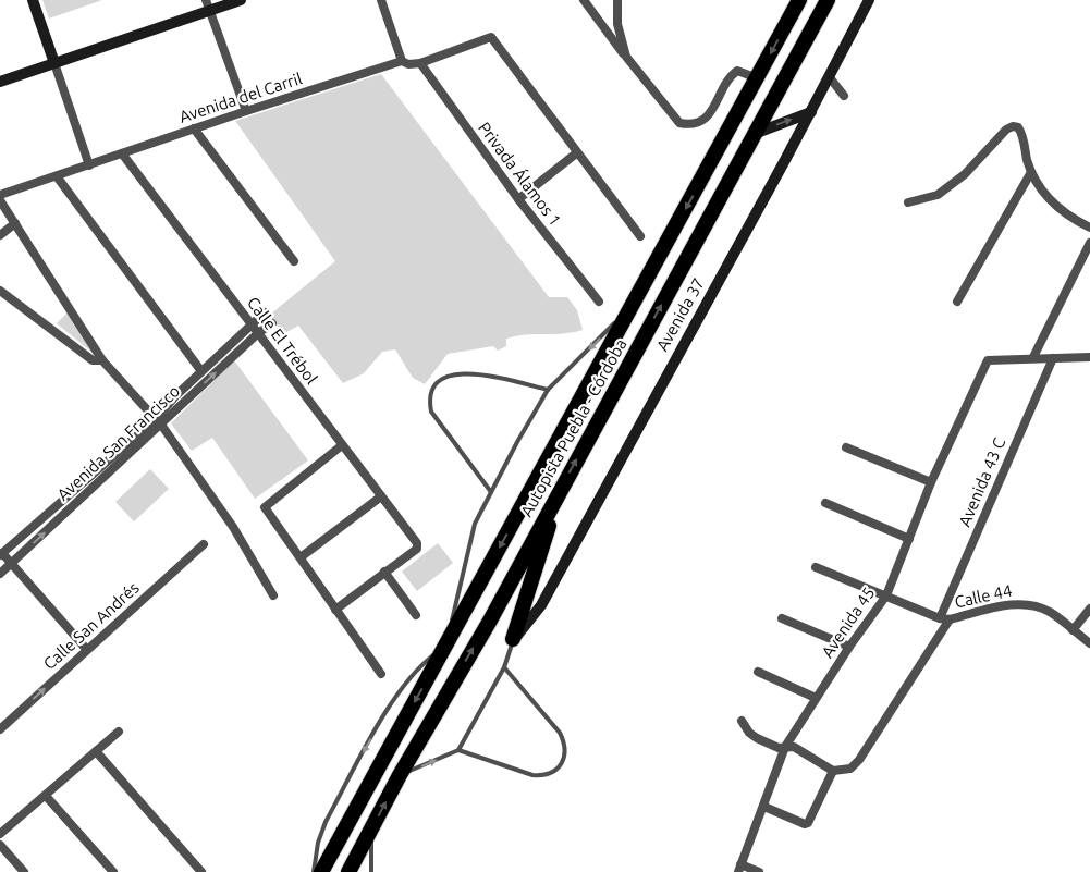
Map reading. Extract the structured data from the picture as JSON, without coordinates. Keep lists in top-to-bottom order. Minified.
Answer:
{"streets":{"highway":["Autopista Puebla - Córdoba"],"street":["Avenida del Carril","Privada Álamos 1","Avenida 37","Calle El Trébol","Avenida San Francisco","Avenida 43 C","Calle 44","Avenida 45","Calle San Andrés"]},"crossings":[["Avenida del Carril","Privada Álamos 1"],["Avenida del Carril","Calle El Trébol"],["Calle El Trébol","Avenida San Francisco"],["Avenida 43 C","Calle 44"],["Calle 44","Avenida 45"]],"one_way":["Calle San Andrés"]}
